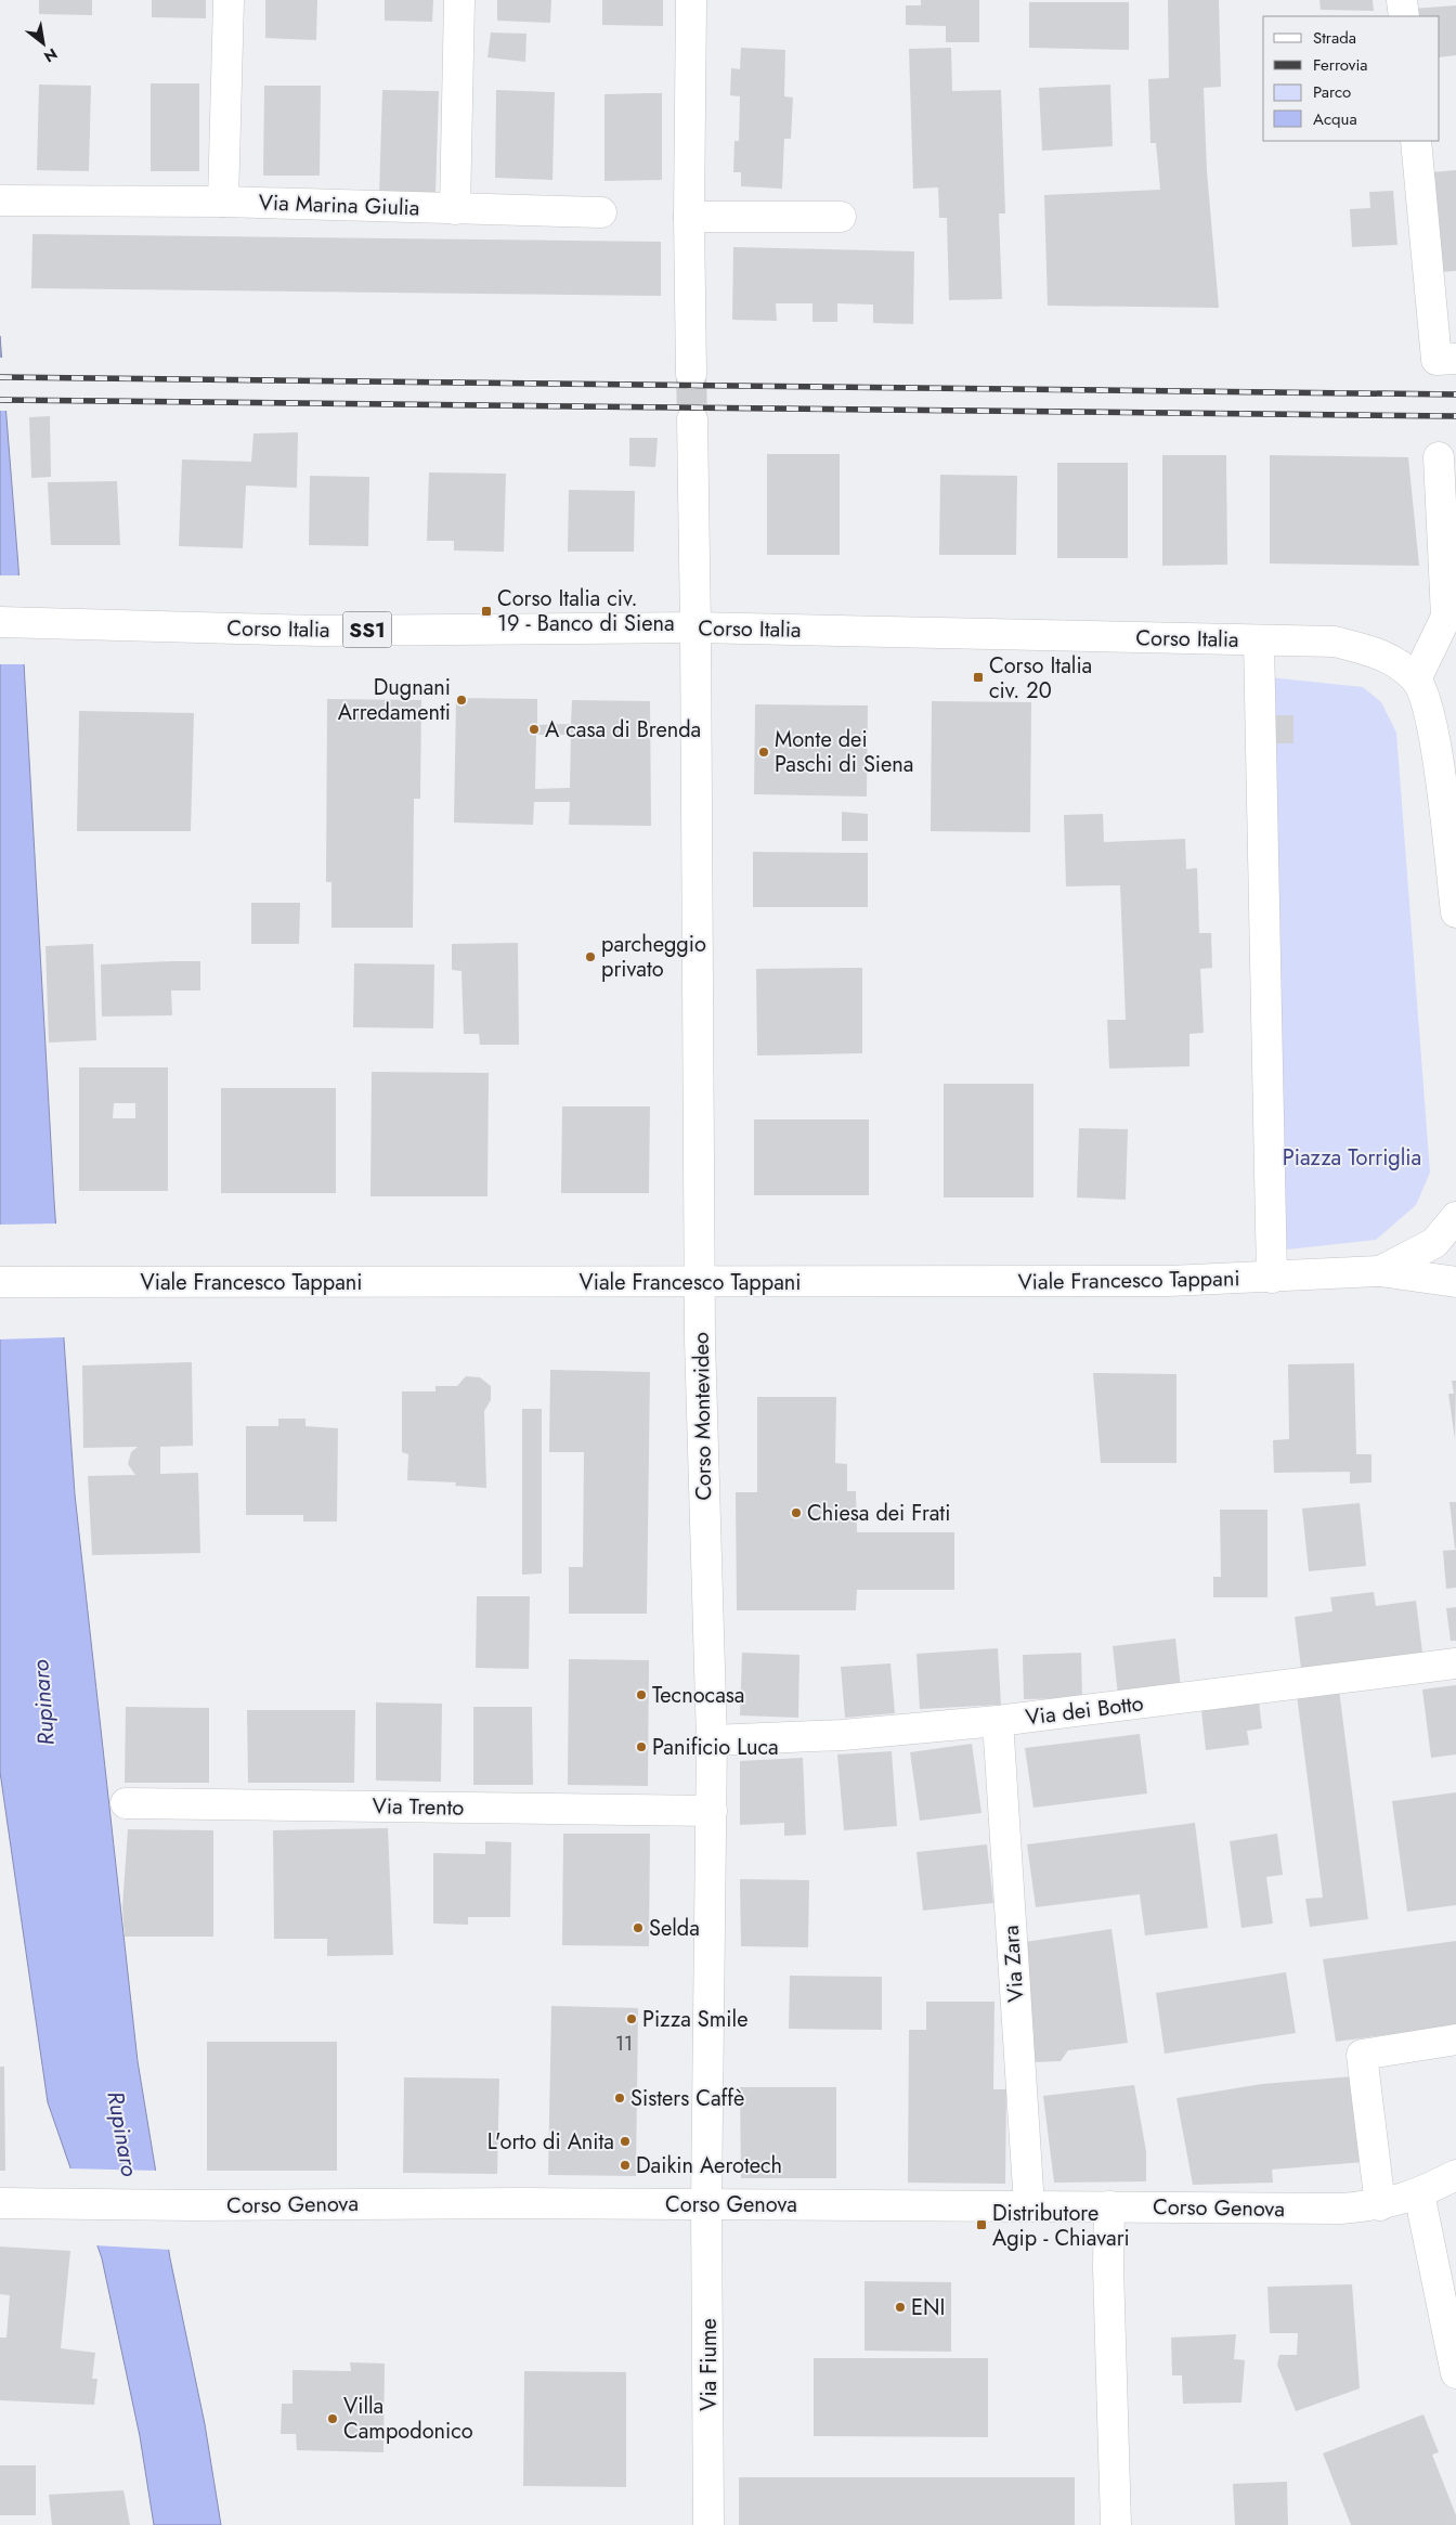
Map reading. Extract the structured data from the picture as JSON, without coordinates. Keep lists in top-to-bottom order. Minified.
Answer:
{"streets":{"main road":["Via Marina Giulia","Corso Italia","SS1","Viale Francesco Tappani","Corso Montevideo","Via dei Botto","Via Trento","Via Zara","Corso Genova","Via Fiume"]},"crossings":[["Corso Italia","Corso Montevideo"],["Viale Francesco Tappani","Corso Montevideo"],["Corso Montevideo","Via dei Botto"],["Corso Montevideo","Via Trento"],["Corso Montevideo","Corso Genova"],["Corso Montevideo","Via Fiume"],["Via dei Botto","Via Zara"],["Via Zara","Corso Genova"],["Corso Genova","Via Fiume"]],"water":["Rupinaro"],"parks":["Piazza Torriglia"],"places":{"transit":["Corso Italia civ. 19 - Banco di Siena","Corso Italia civ. 20","Distributore Agip - Chiavari"],"other":["Dugnani Arredamenti","A casa di Brenda","Monte dei Paschi di Siena","parcheggio privato","Chiesa dei Frati","Tecnocasa","Panificio Luca","Selda","Pizza Smile","Sisters Caffè","L'orto di Anita","Daikin Aerotech","ENI","Villa Campodonico"]},"house_numbers":["11"],"legend":["Strada","Ferrovia","Parco","Acqua"],"north":"bottom right"}
